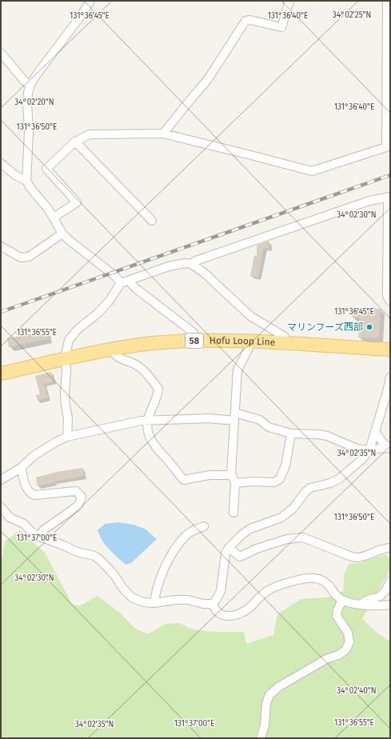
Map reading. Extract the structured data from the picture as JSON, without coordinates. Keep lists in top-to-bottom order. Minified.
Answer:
{"streets":{"main road":["58","Hofu Loop Line"]},"places":["マリンフーズ西部"],"coordinates":["34°02'25\"N","131°36'45\"E","131°36'40\"E","34°02'20\"N","131°36'50\"E","34°02'30\"N","131°36'55\"E","34°02'35\"N","131°37'00\"E","34°02'40\"N"]}
